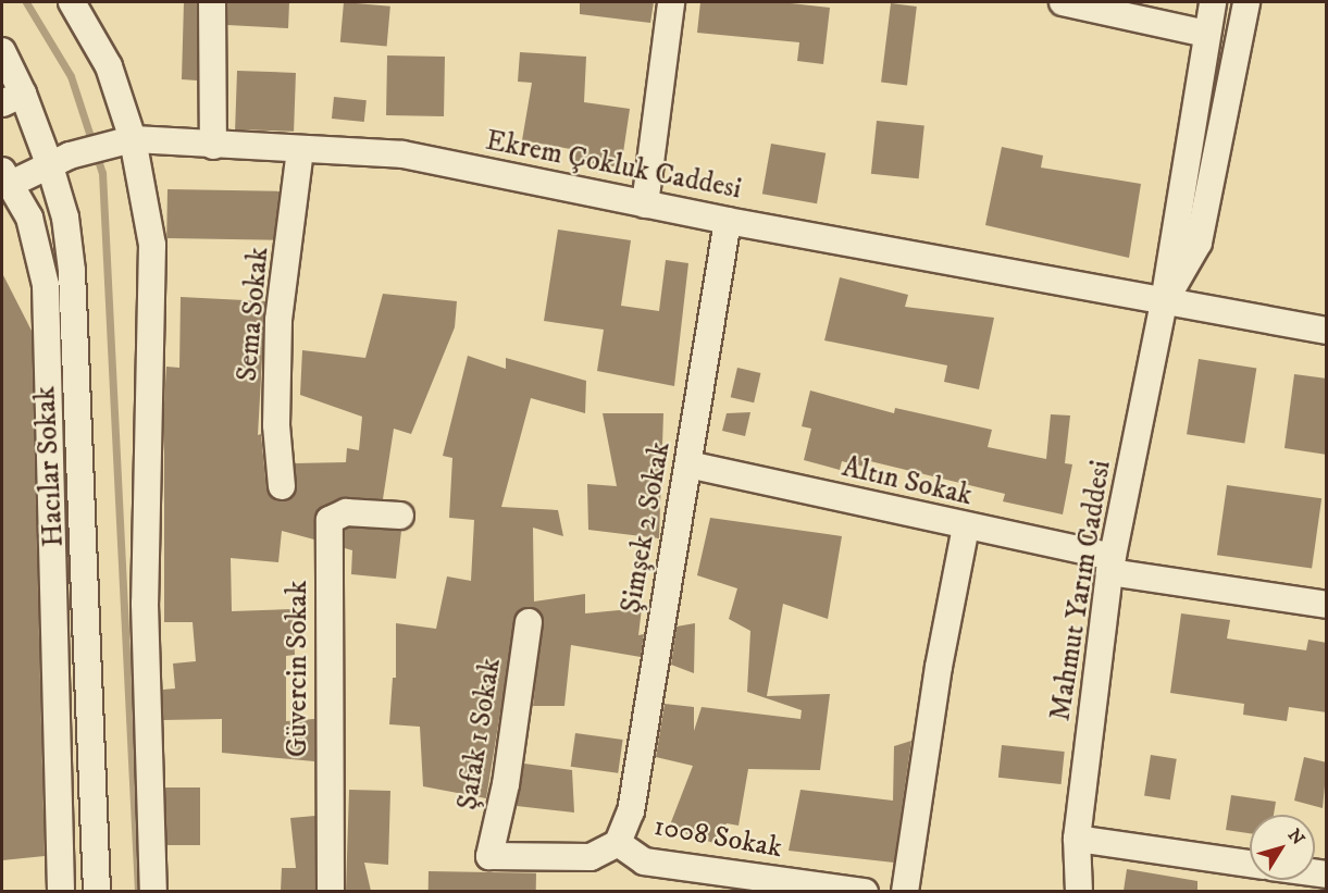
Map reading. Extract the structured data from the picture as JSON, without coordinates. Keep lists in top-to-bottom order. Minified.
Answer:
{"streets":{"street":["Ekrem Çokluk Caddesi","Sema Sokak","Hacılar Sokak","Altın Sokak","Şimşek 2 Sokak","Mahmut Yarım Caddesi","Güvercin Sokak","Şafak 1 Sokak","1008 Sokak"]},"crossings":[["Ekrem Çokluk Caddesi","Sema Sokak"],["Ekrem Çokluk Caddesi","Hacılar Sokak"],["Ekrem Çokluk Caddesi","Şimşek 2 Sokak"],["Ekrem Çokluk Caddesi","Mahmut Yarım Caddesi"],["Altın Sokak","Şimşek 2 Sokak"],["Altın Sokak","Mahmut Yarım Caddesi"],["Şimşek 2 Sokak","1008 Sokak"],["Şafak 1 Sokak","1008 Sokak"]],"north":"top right"}
